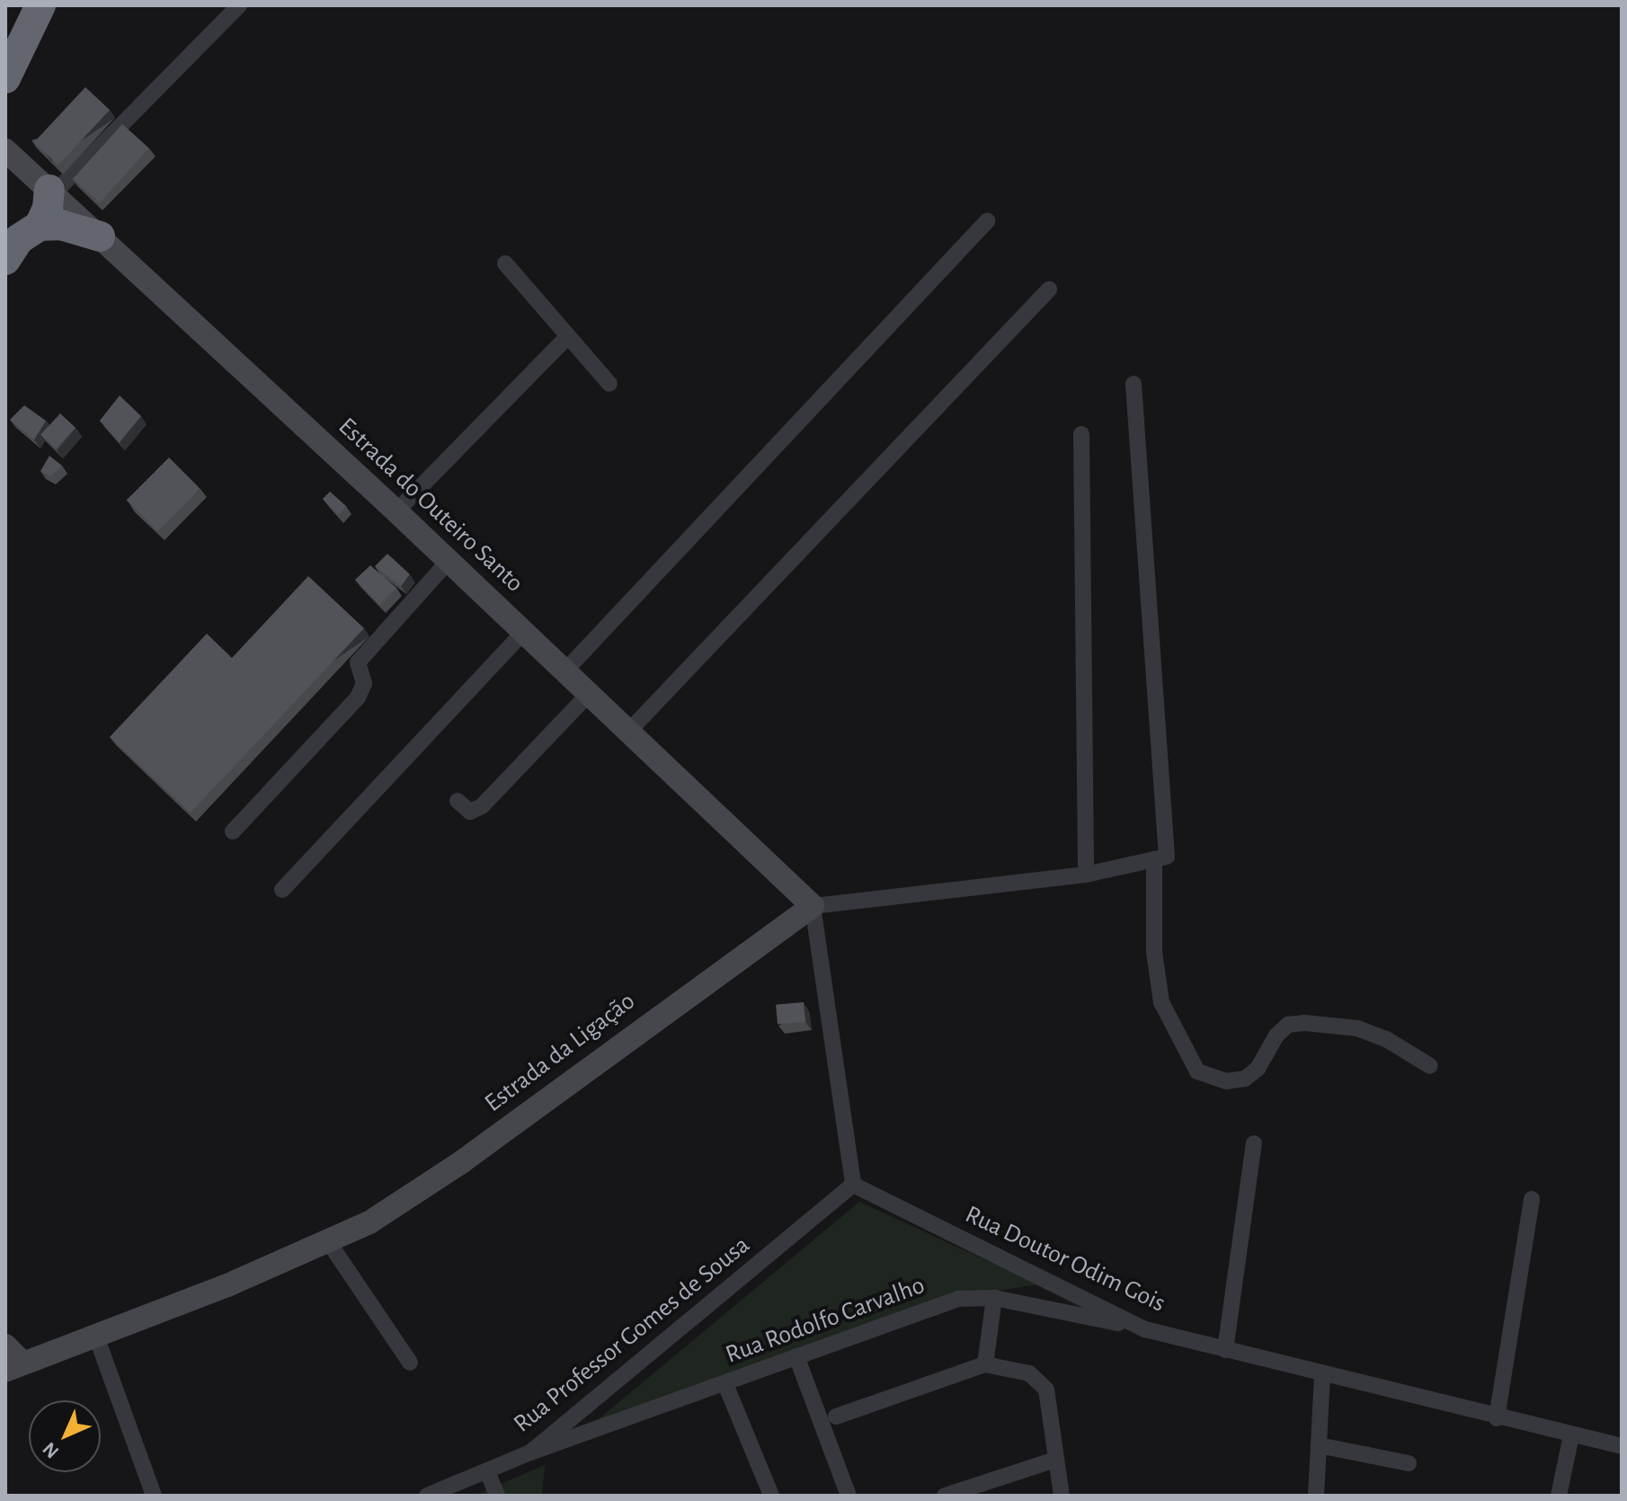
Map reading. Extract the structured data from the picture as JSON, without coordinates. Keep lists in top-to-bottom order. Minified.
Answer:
{"streets":{"street":["Estrada do Outeiro Santo","Estrada da Ligação","Rua Doutor Odim Gois","Rua Rodolfo Carvalho","Rua Professor Gomes de Sousa"]},"crossings":[["Estrada do Outeiro Santo","Estrada da Ligação"],["Rua Doutor Odim Gois","Rua Rodolfo Carvalho"],["Rua Doutor Odim Gois","Rua Professor Gomes de Sousa"],["Rua Rodolfo Carvalho","Rua Professor Gomes de Sousa"]],"north":"bottom left"}
